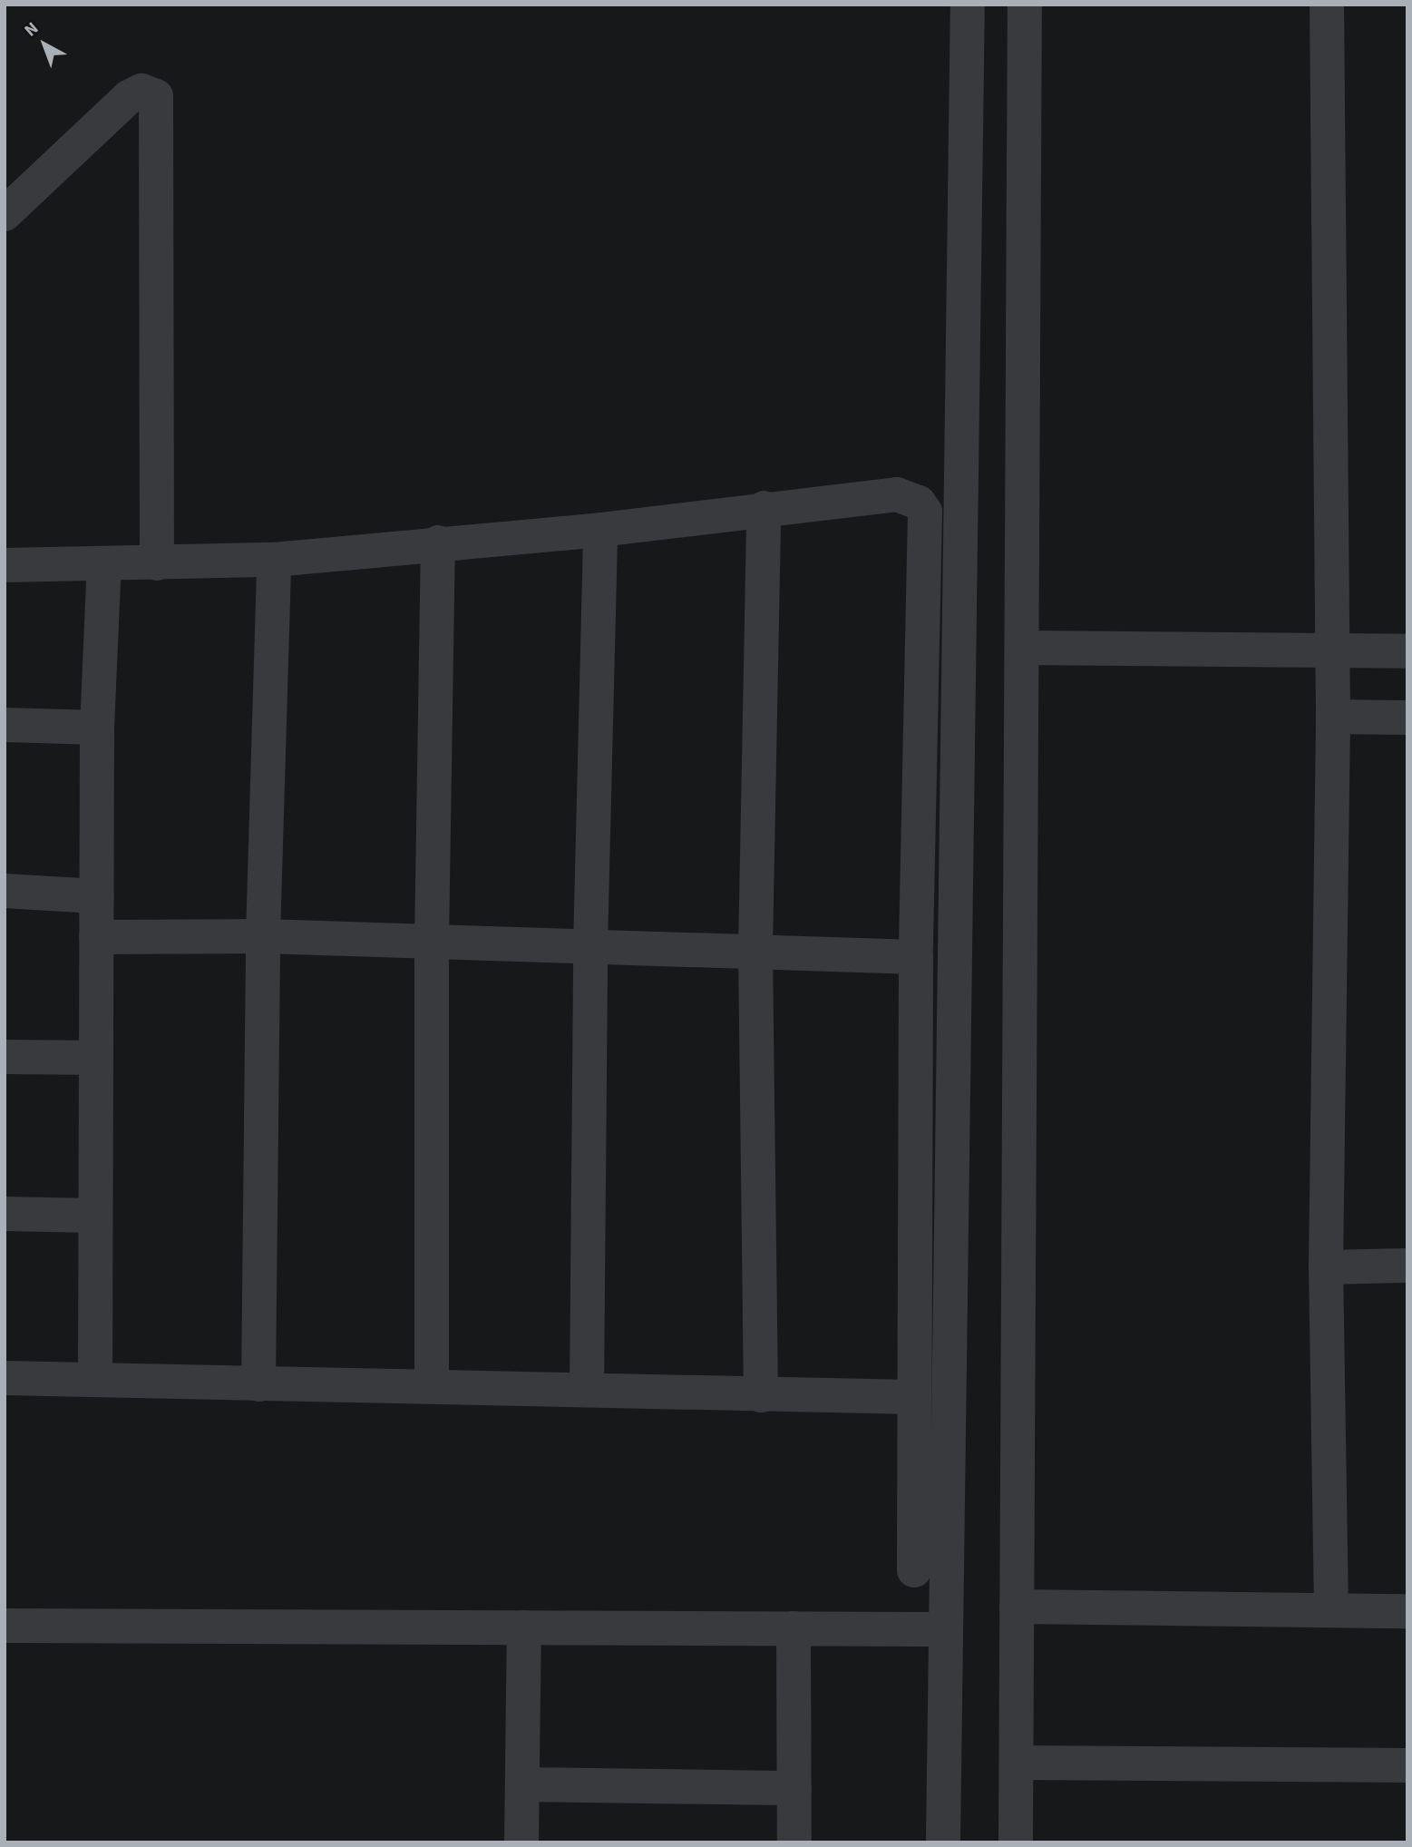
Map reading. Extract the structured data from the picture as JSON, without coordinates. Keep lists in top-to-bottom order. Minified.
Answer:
{"north":"top left"}
